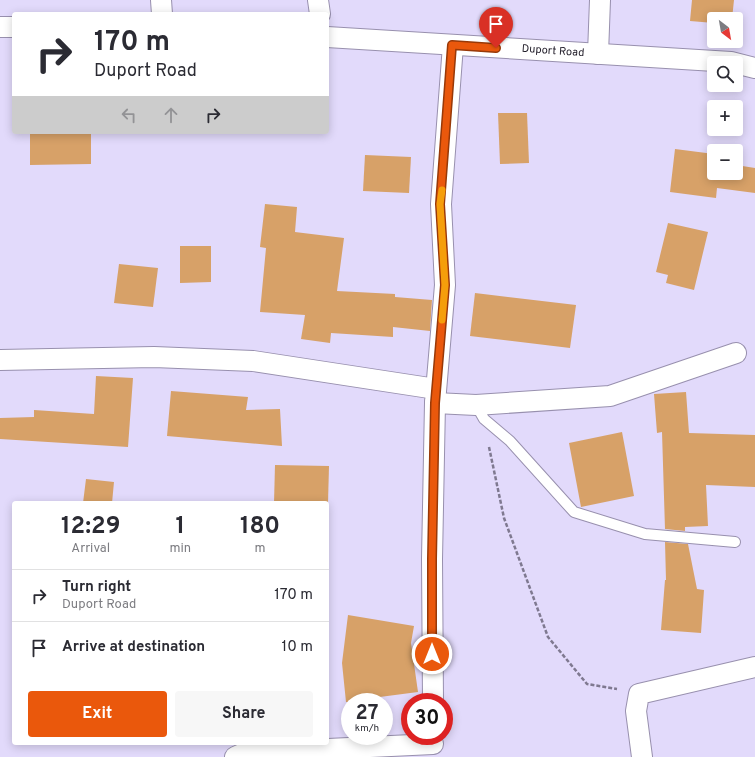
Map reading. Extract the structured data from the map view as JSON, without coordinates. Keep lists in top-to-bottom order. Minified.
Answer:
{"streets":{"street":["Duport Road"]},"north":"bottom right","page":{"map_buttons":["+","−"],"turn":["170 m","Duport Road"],"eta":["12:29","Arrival","1","min","180","m"],"list":[{"name":"Turn right","note":"Duport Road","value":"170 m"},{"name":"Arrive at destination","value":"10 m"}],"buttons":["Exit","Share"],"speed":"27 km/h","limit":"30"}}
